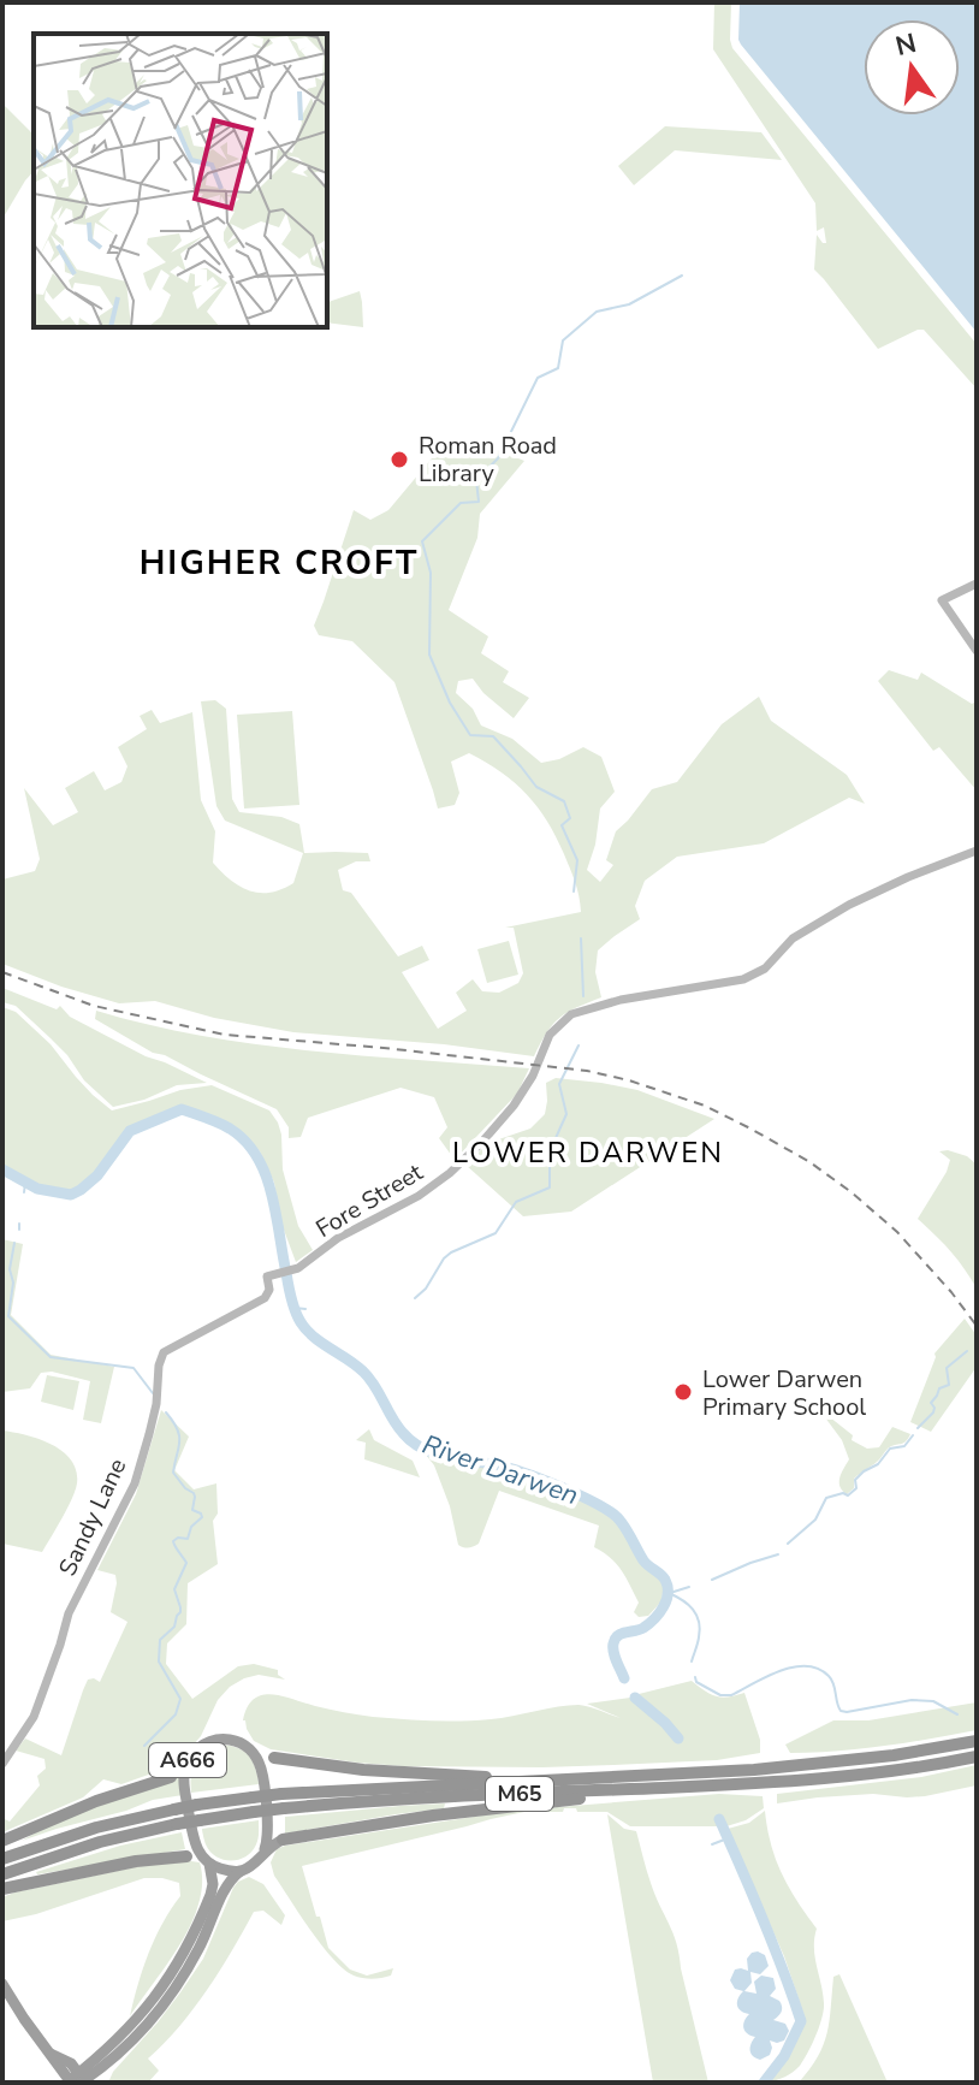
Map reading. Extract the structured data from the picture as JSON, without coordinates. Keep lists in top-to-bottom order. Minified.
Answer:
{"streets":{"highway":["A666","M65"],"main road":["Fore Street","Sandy Lane"]},"crossings":[["Fore Street","Sandy Lane"]],"districts":["HIGHER CROFT","LOWER DARWEN"],"water":["River Darwen"],"places":["Roman Road Library","Lower Darwen Primary School"],"north":"top"}
